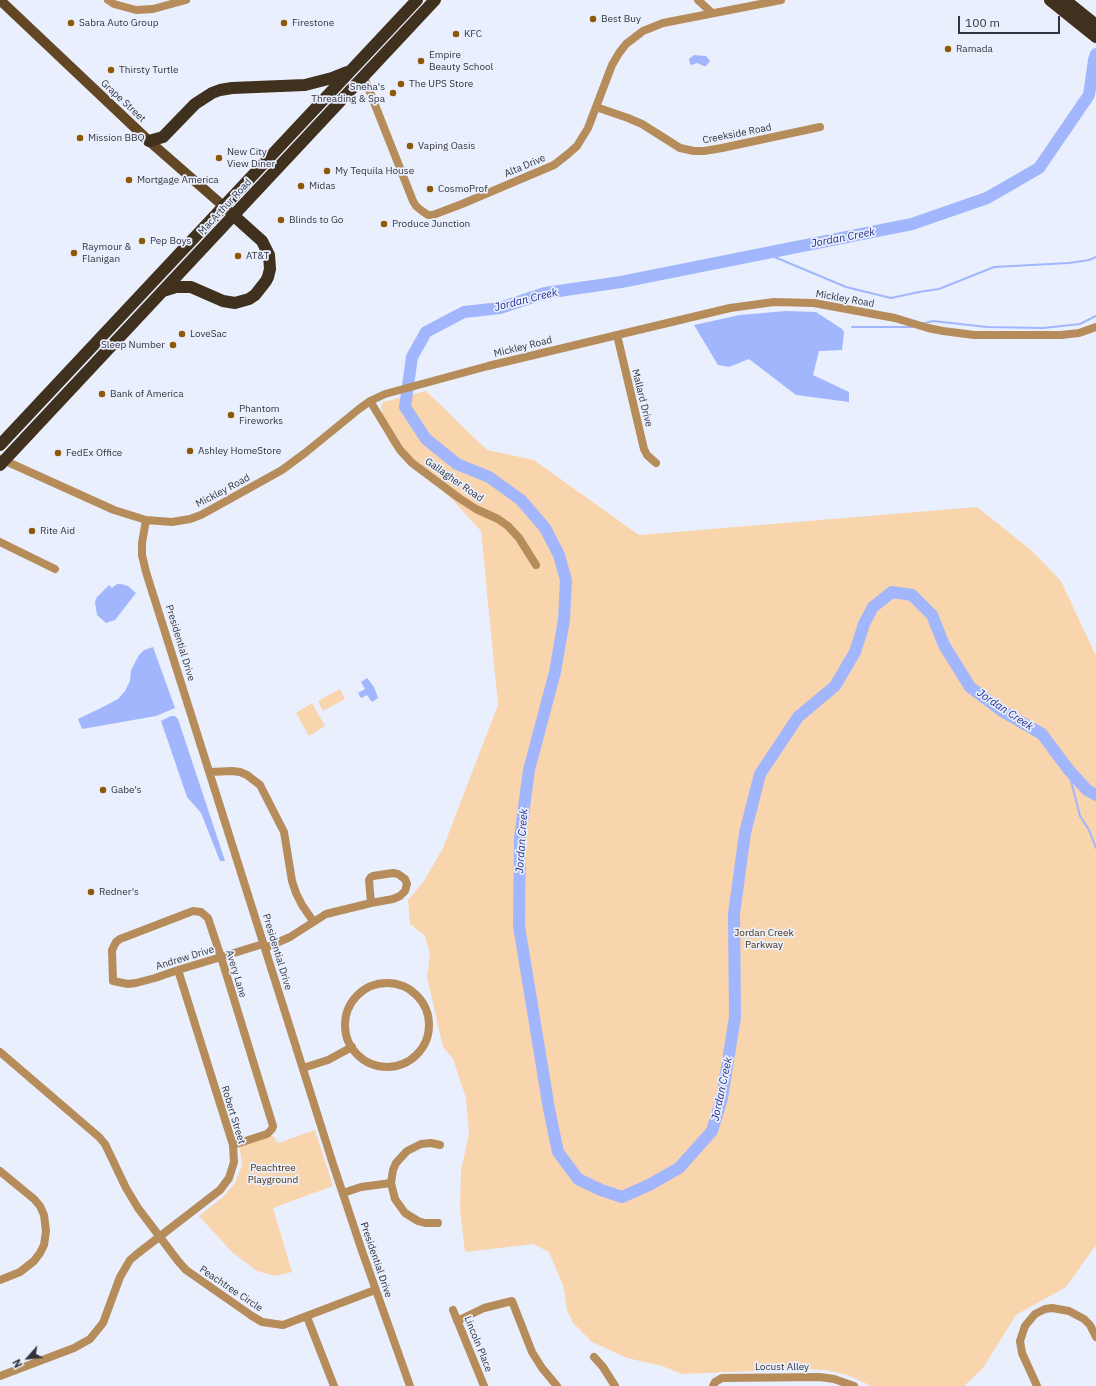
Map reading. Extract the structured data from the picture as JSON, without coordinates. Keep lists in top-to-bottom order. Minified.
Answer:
{"streets":{"highway":["MacArthur Road"],"main road":["Grape Street"],"street":["Creekside Road","Alta Drive","Mickley Road","Mallard Drive","Gallagher Road","Presidential Drive","Andrew Drive","Avery Lane","Robert Street","Peachtree Circle","Lincoln Place","Locust Alley"]},"crossings":[["Grape Street","MacArthur Road"],["Creekside Road","Alta Drive"],["Alta Drive","MacArthur Road"],["MacArthur Road","Mickley Road"],["Mickley Road","Mallard Drive"],["Mickley Road","Gallagher Road"],["Mickley Road","Presidential Drive"],["Presidential Drive","Andrew Drive"],["Presidential Drive","Peachtree Circle"],["Andrew Drive","Avery Lane"],["Andrew Drive","Robert Street"],["Avery Lane","Robert Street"],["Robert Street","Peachtree Circle"]],"water":["Jordan Creek"],"parks":["Jordan Creek Parkway","Peachtree Playground"],"places":["Best Buy","Sabra Auto Group","Firestone","KFC","Ramada","Empire Beauty School","Thirsty Turtle","The UPS Store","Sneha's Threading & Spa","Mission BBQ","Vaping Oasis","New City View Diner","My Tequila House","Mortgage America","Midas","CosmoProf","Blinds to Go","Produce Junction","Pep Boys","Raymour & Flanigan","AT&T","LoveSac","Sleep Number","Bank of America","Phantom Fireworks","Ashley HomeStore","FedEx Office","Rite Aid","Gabe's","Redner's"],"scale_bar":"100 m","north":"bottom left"}
